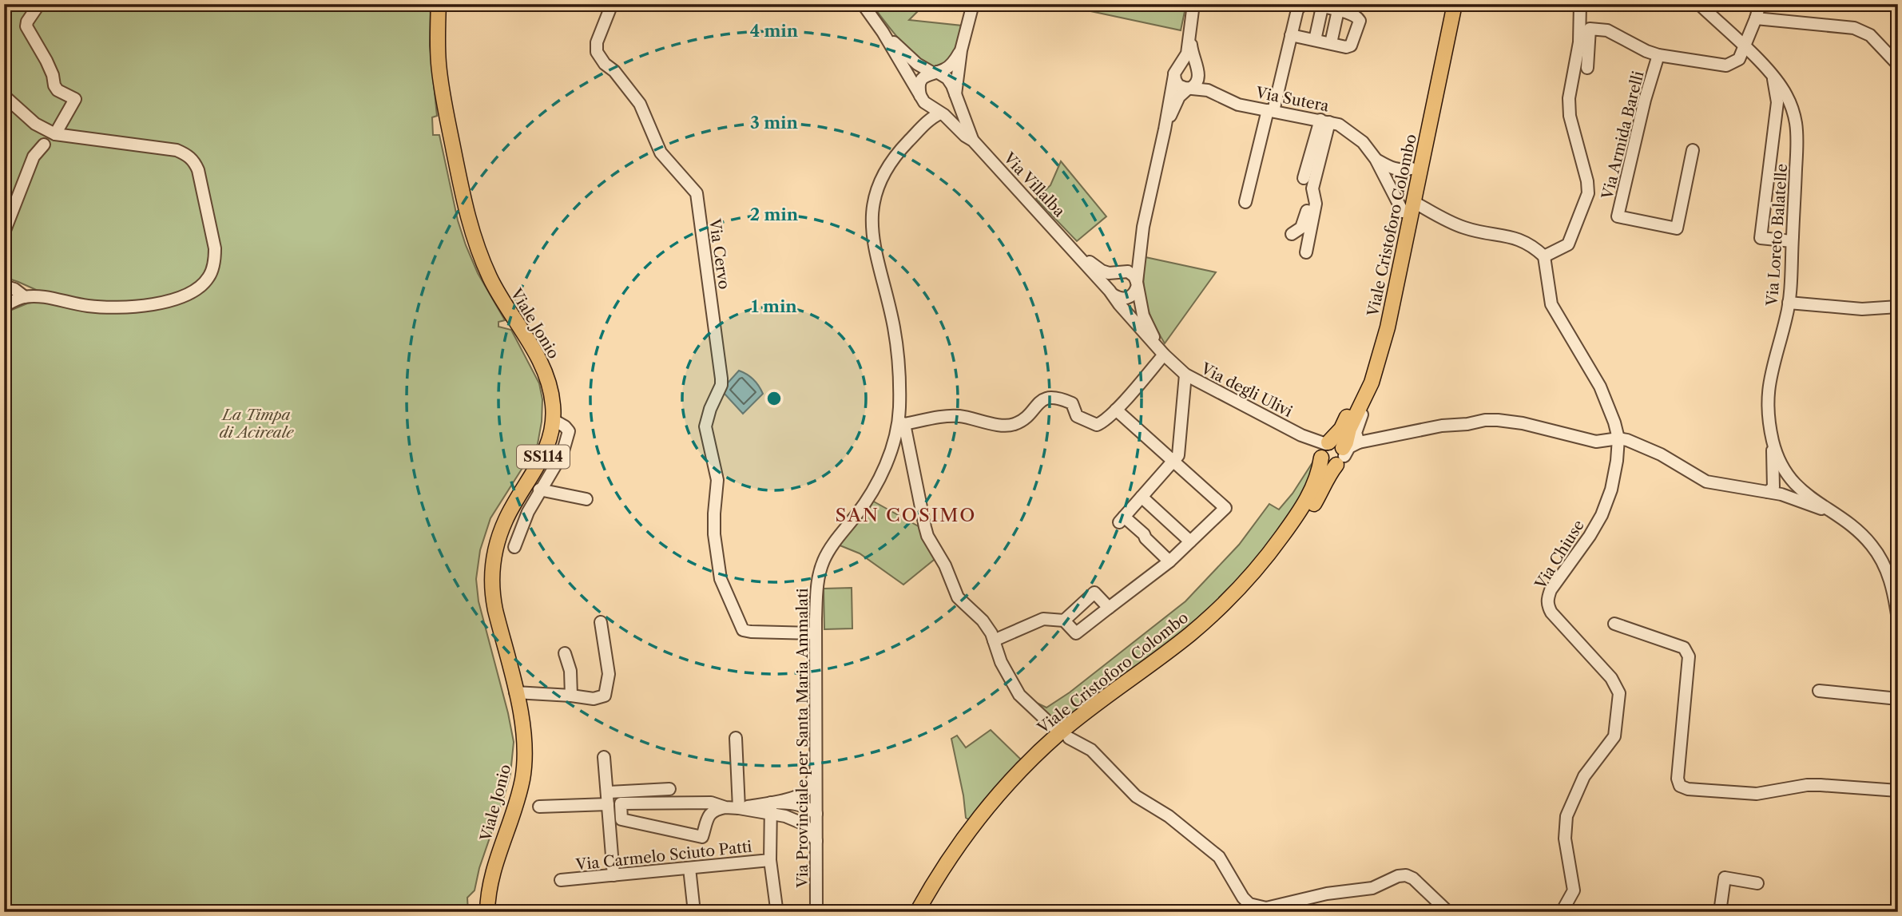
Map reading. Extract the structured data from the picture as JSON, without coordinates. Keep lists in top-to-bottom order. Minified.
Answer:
{"streets":{"main road":["Viale Cristoforo Colombo","Viale Jonio","SS114"],"street":["Via Sutera","Via Armida Barelli","Via Villalba","Via Loreto Balatelle","Via Cervo","Via degli Ulivi","Via Chiuse","Via Provinciale per Santa Maria Ammalati","Via Carmelo Sciuto Patti"]},"crossings":[["Via Villalba","Via degli Ulivi"],["Via Villalba","Via Provinciale per Santa Maria Ammalati"],["Viale Cristoforo Colombo","Via degli Ulivi"],["Via Cervo","Via Provinciale per Santa Maria Ammalati"]],"districts":["SAN COSIMO"],"parks":["La Timpa di Acireale"],"rings":["4 min","3 min","2 min","1 min"]}
